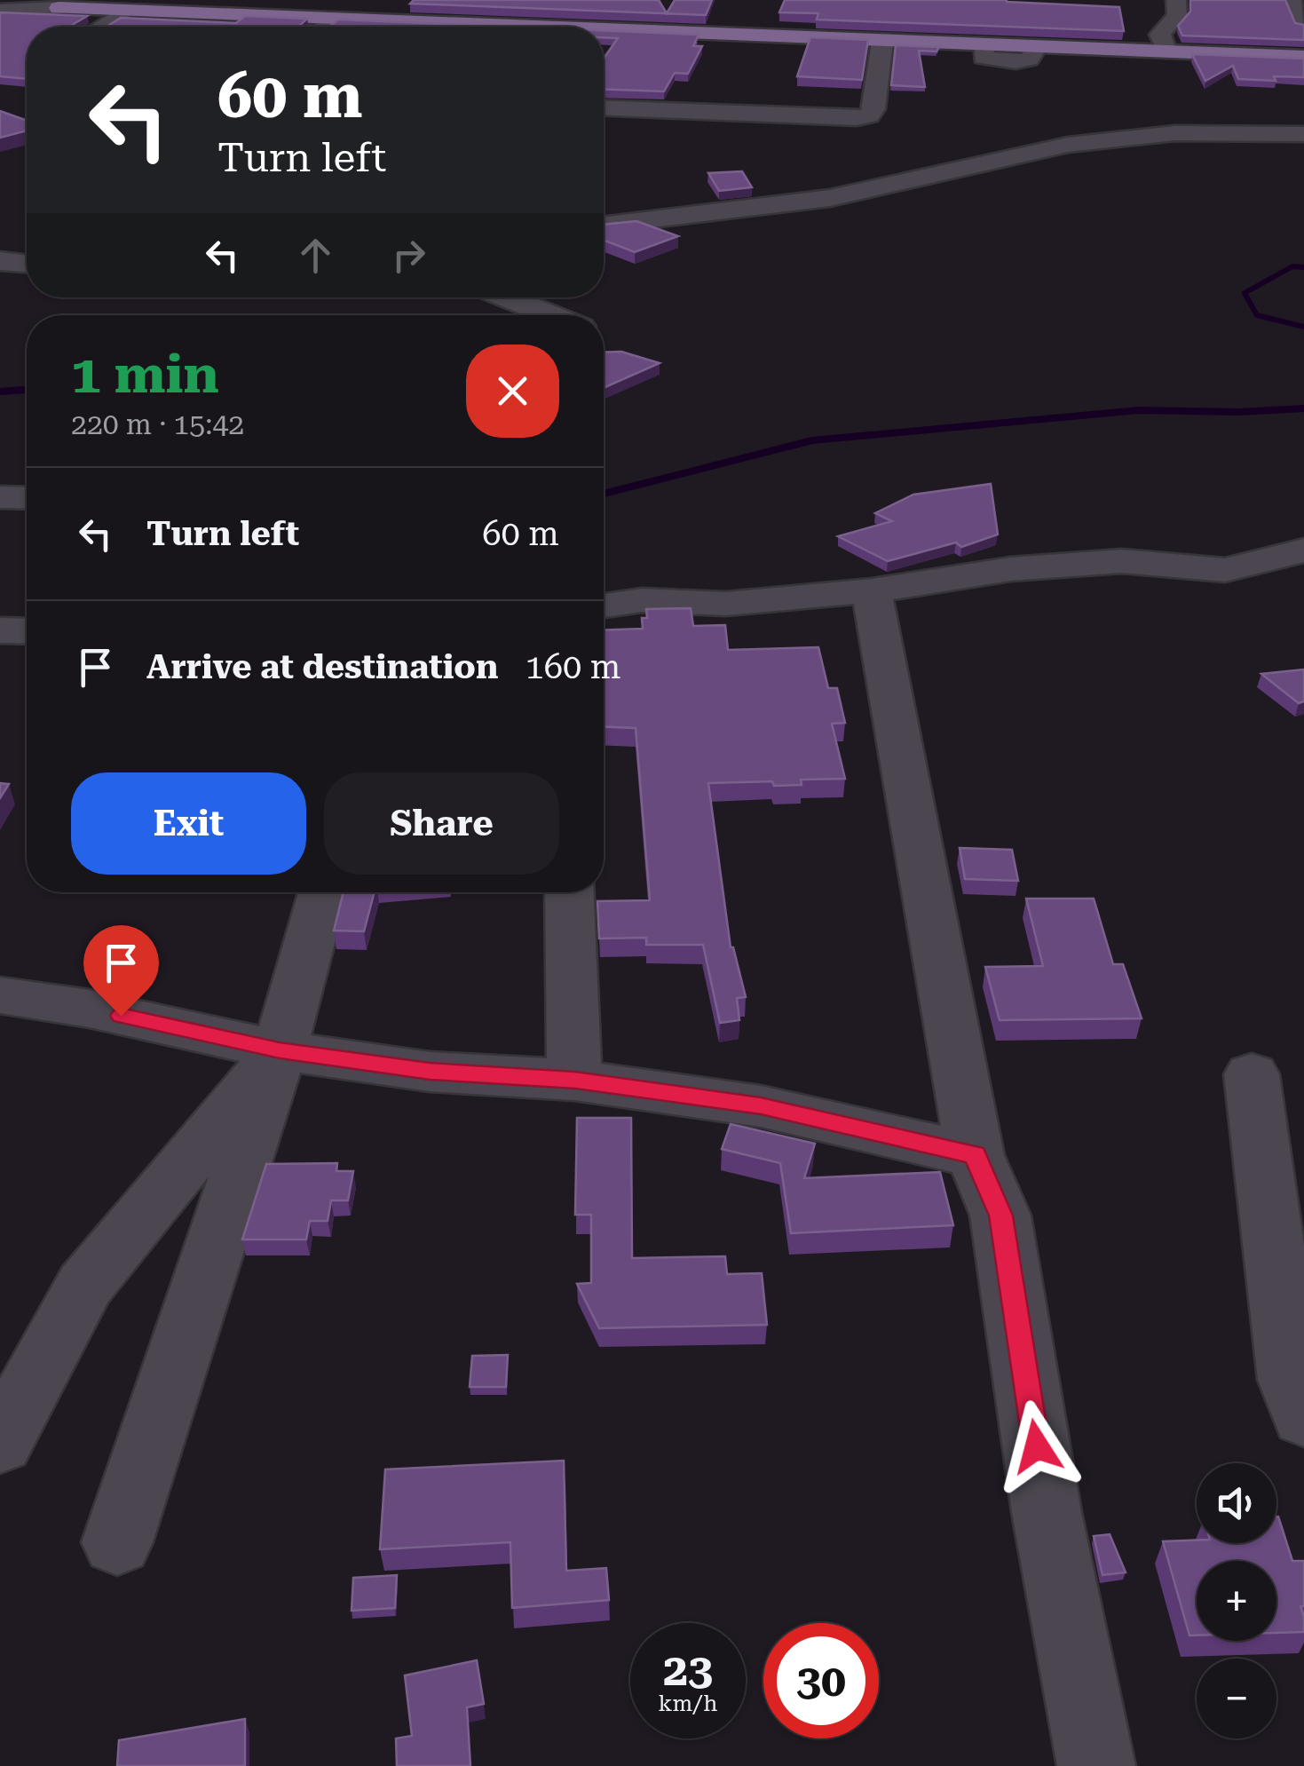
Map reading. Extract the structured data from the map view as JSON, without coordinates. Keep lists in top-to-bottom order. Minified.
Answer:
{"page":{"turn":["60 m","Turn left"],"heading":["1 min","220 m · 15:42"],"list":[{"name":"Turn left","value":"60 m"},{"name":"Arrive at destination","value":"160 m"}],"buttons":["Exit","Share"],"map_buttons":["+","−"],"speed":"23 km/h","limit":"30"}}
